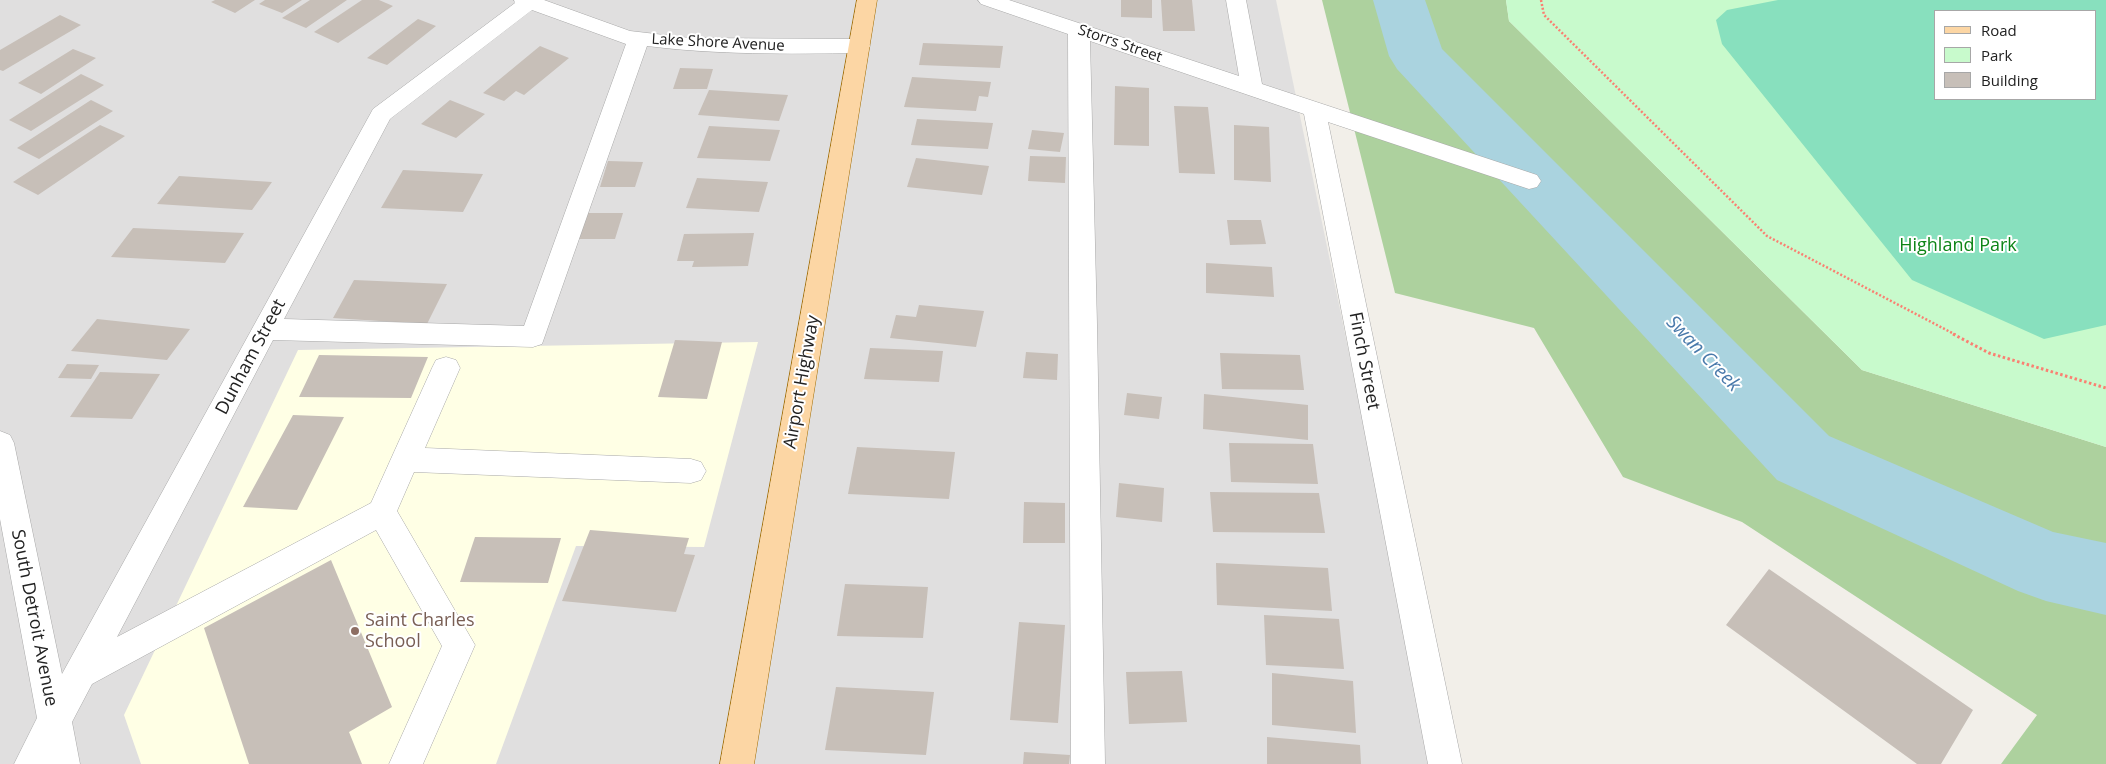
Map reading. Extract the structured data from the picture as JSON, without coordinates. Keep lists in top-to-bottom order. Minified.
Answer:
{"streets":{"main road":["Airport Highway"],"street":["Lake Shore Avenue","Storrs Street","Dunham Street","Finch Street","South Detroit Avenue"]},"crossings":[["Lake Shore Avenue","Dunham Street"],["Lake Shore Avenue","Airport Highway"],["Dunham Street","South Detroit Avenue"]],"water":["Swan Creek"],"parks":["Highland Park"],"places":["Saint Charles School"],"legend":["Road","Park","Building"]}
